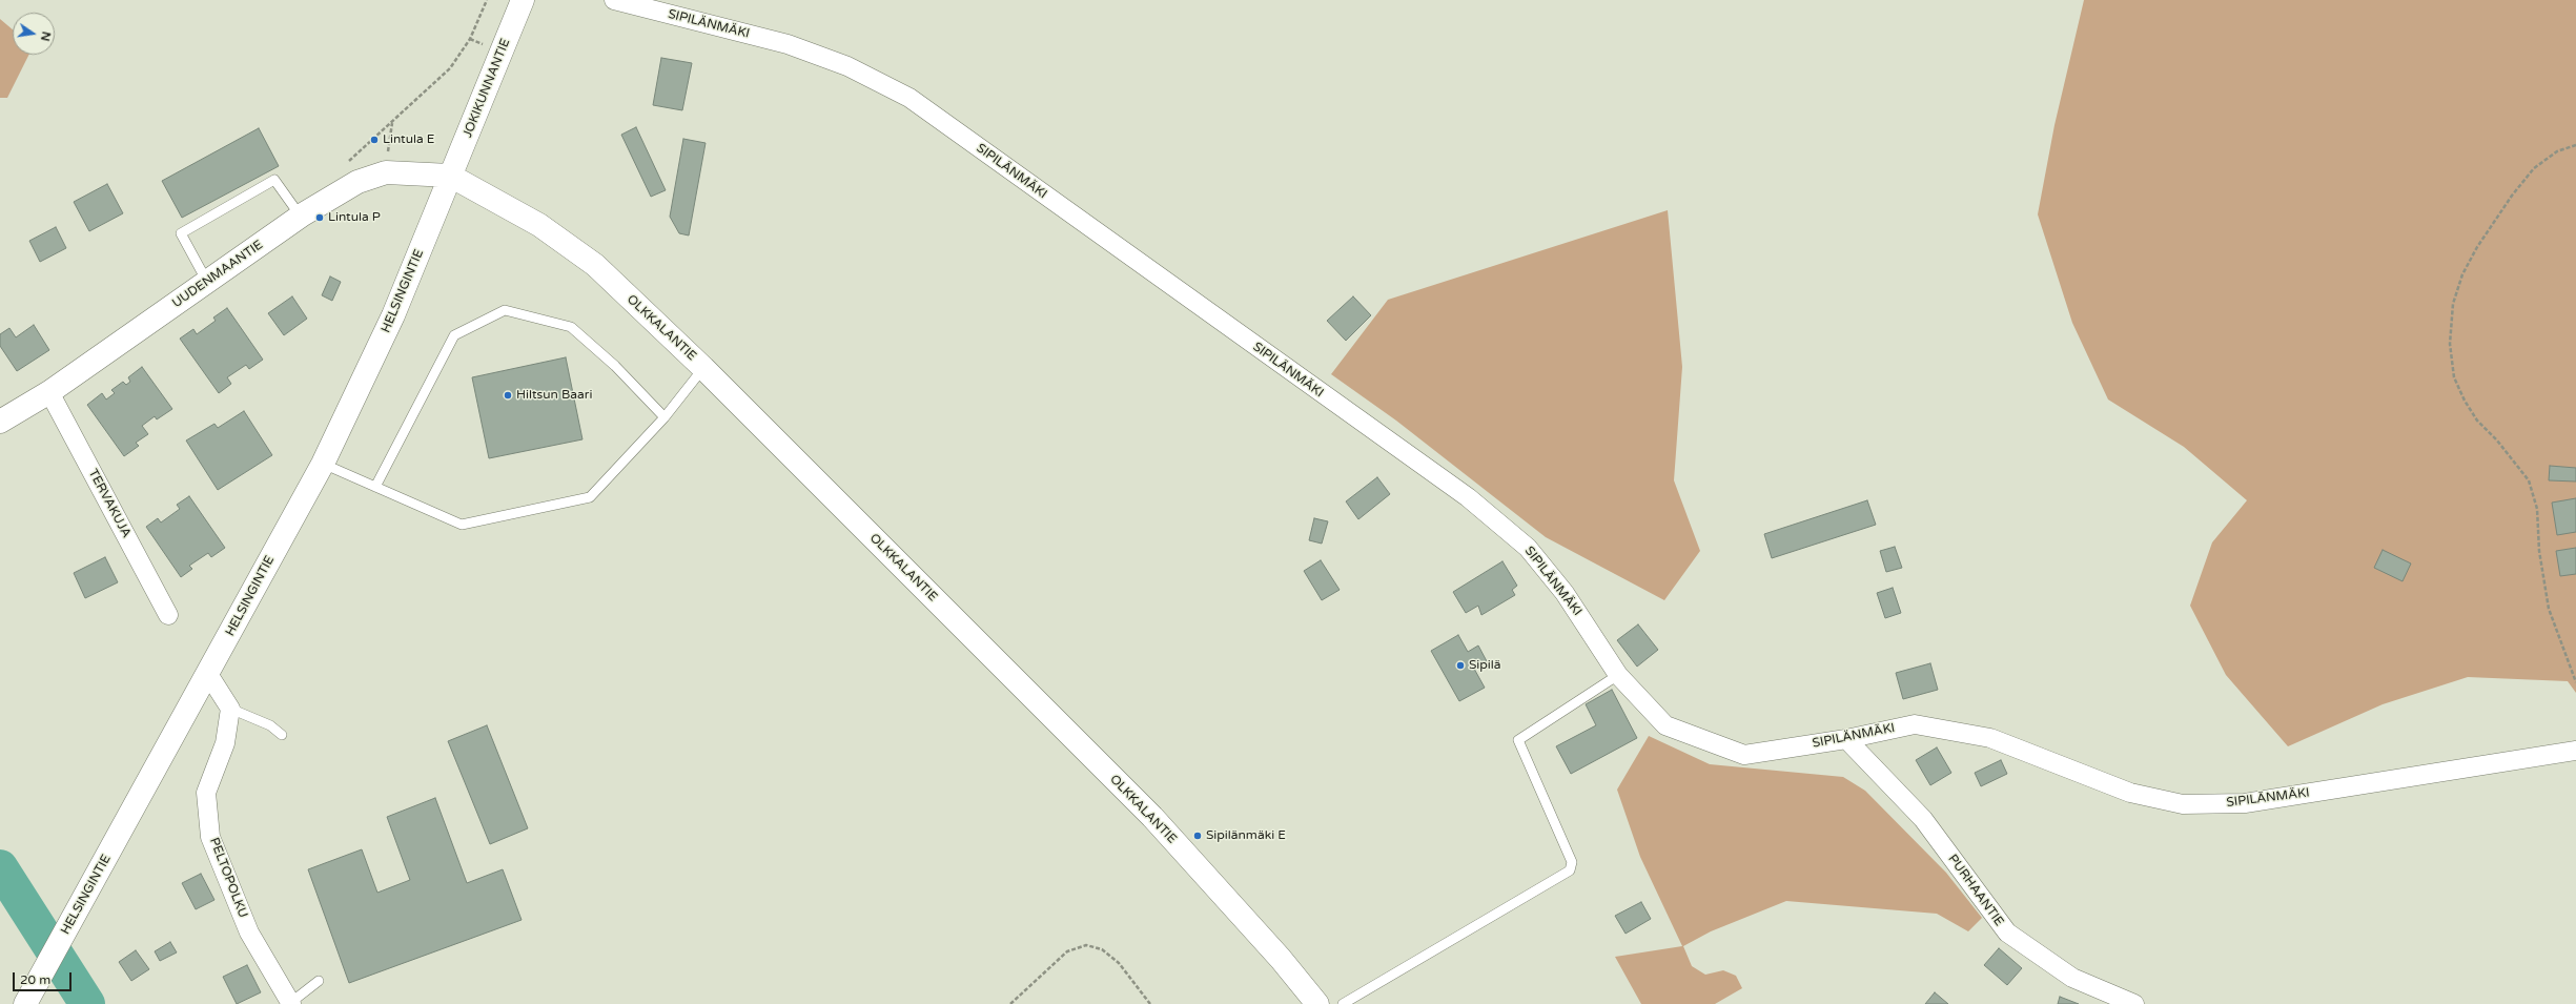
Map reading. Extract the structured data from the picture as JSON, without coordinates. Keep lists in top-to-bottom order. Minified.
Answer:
{"streets":{"street":["SIPILÄNMÄKI","JOKIKUNNANTIE","UUDENMAANTIE","HELSINGINTIE","OLKKALANTIE","TERVAKUJA","PELTOPOLKU","PURHAANTIE"]},"crossings":[["SIPILÄNMÄKI","PURHAANTIE"],["JOKIKUNNANTIE","UUDENMAANTIE"],["JOKIKUNNANTIE","HELSINGINTIE"],["JOKIKUNNANTIE","OLKKALANTIE"],["UUDENMAANTIE","HELSINGINTIE"],["UUDENMAANTIE","OLKKALANTIE"],["UUDENMAANTIE","TERVAKUJA"],["HELSINGINTIE","OLKKALANTIE"]],"places":["Lintula E","Lintula P","Hiltsun Baari","Sipilä","Sipilänmäki E"],"scale_bar":"20 m","north":"right"}
